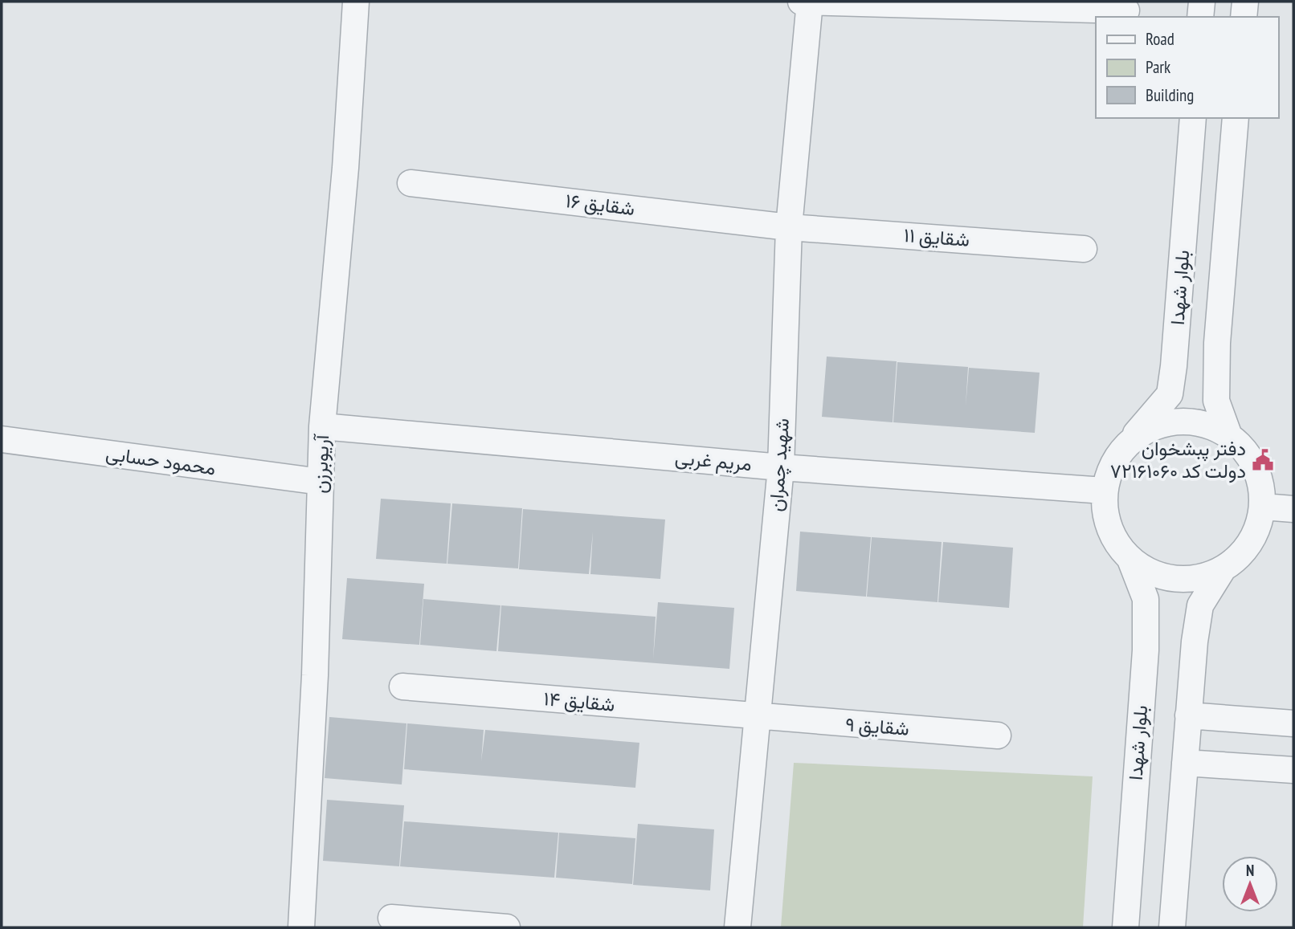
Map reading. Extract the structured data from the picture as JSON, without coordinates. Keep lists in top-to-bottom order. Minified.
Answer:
{"streets":{"street":["شقایق ۱۶","شقایق ۱۱","بلوار شهدا","محمود حسابی","مریم غربی","آریوبرزن","شهید چمران","شقایق ۱۴","شقایق ۹"]},"crossings":[["شقایق ۱۶","شقایق ۱۱"],["شقایق ۱۶","شهید چمران"],["شقایق ۱۱","شهید چمران"],["بلوار شهدا","مریم غربی"],["محمود حسابی","آریوبرزن"],["مریم غربی","آریوبرزن"],["مریم غربی","شهید چمران"],["شهید چمران","شقایق ۱۴"],["شهید چمران","شقایق ۹"],["شقایق ۱۴","شقایق ۹"]],"places":{"public building":["دفتر پبشخوان دولت کد ۷۲۱۶۱۰۶۰"]},"legend":["Road","Park","Building"],"north":"top"}
